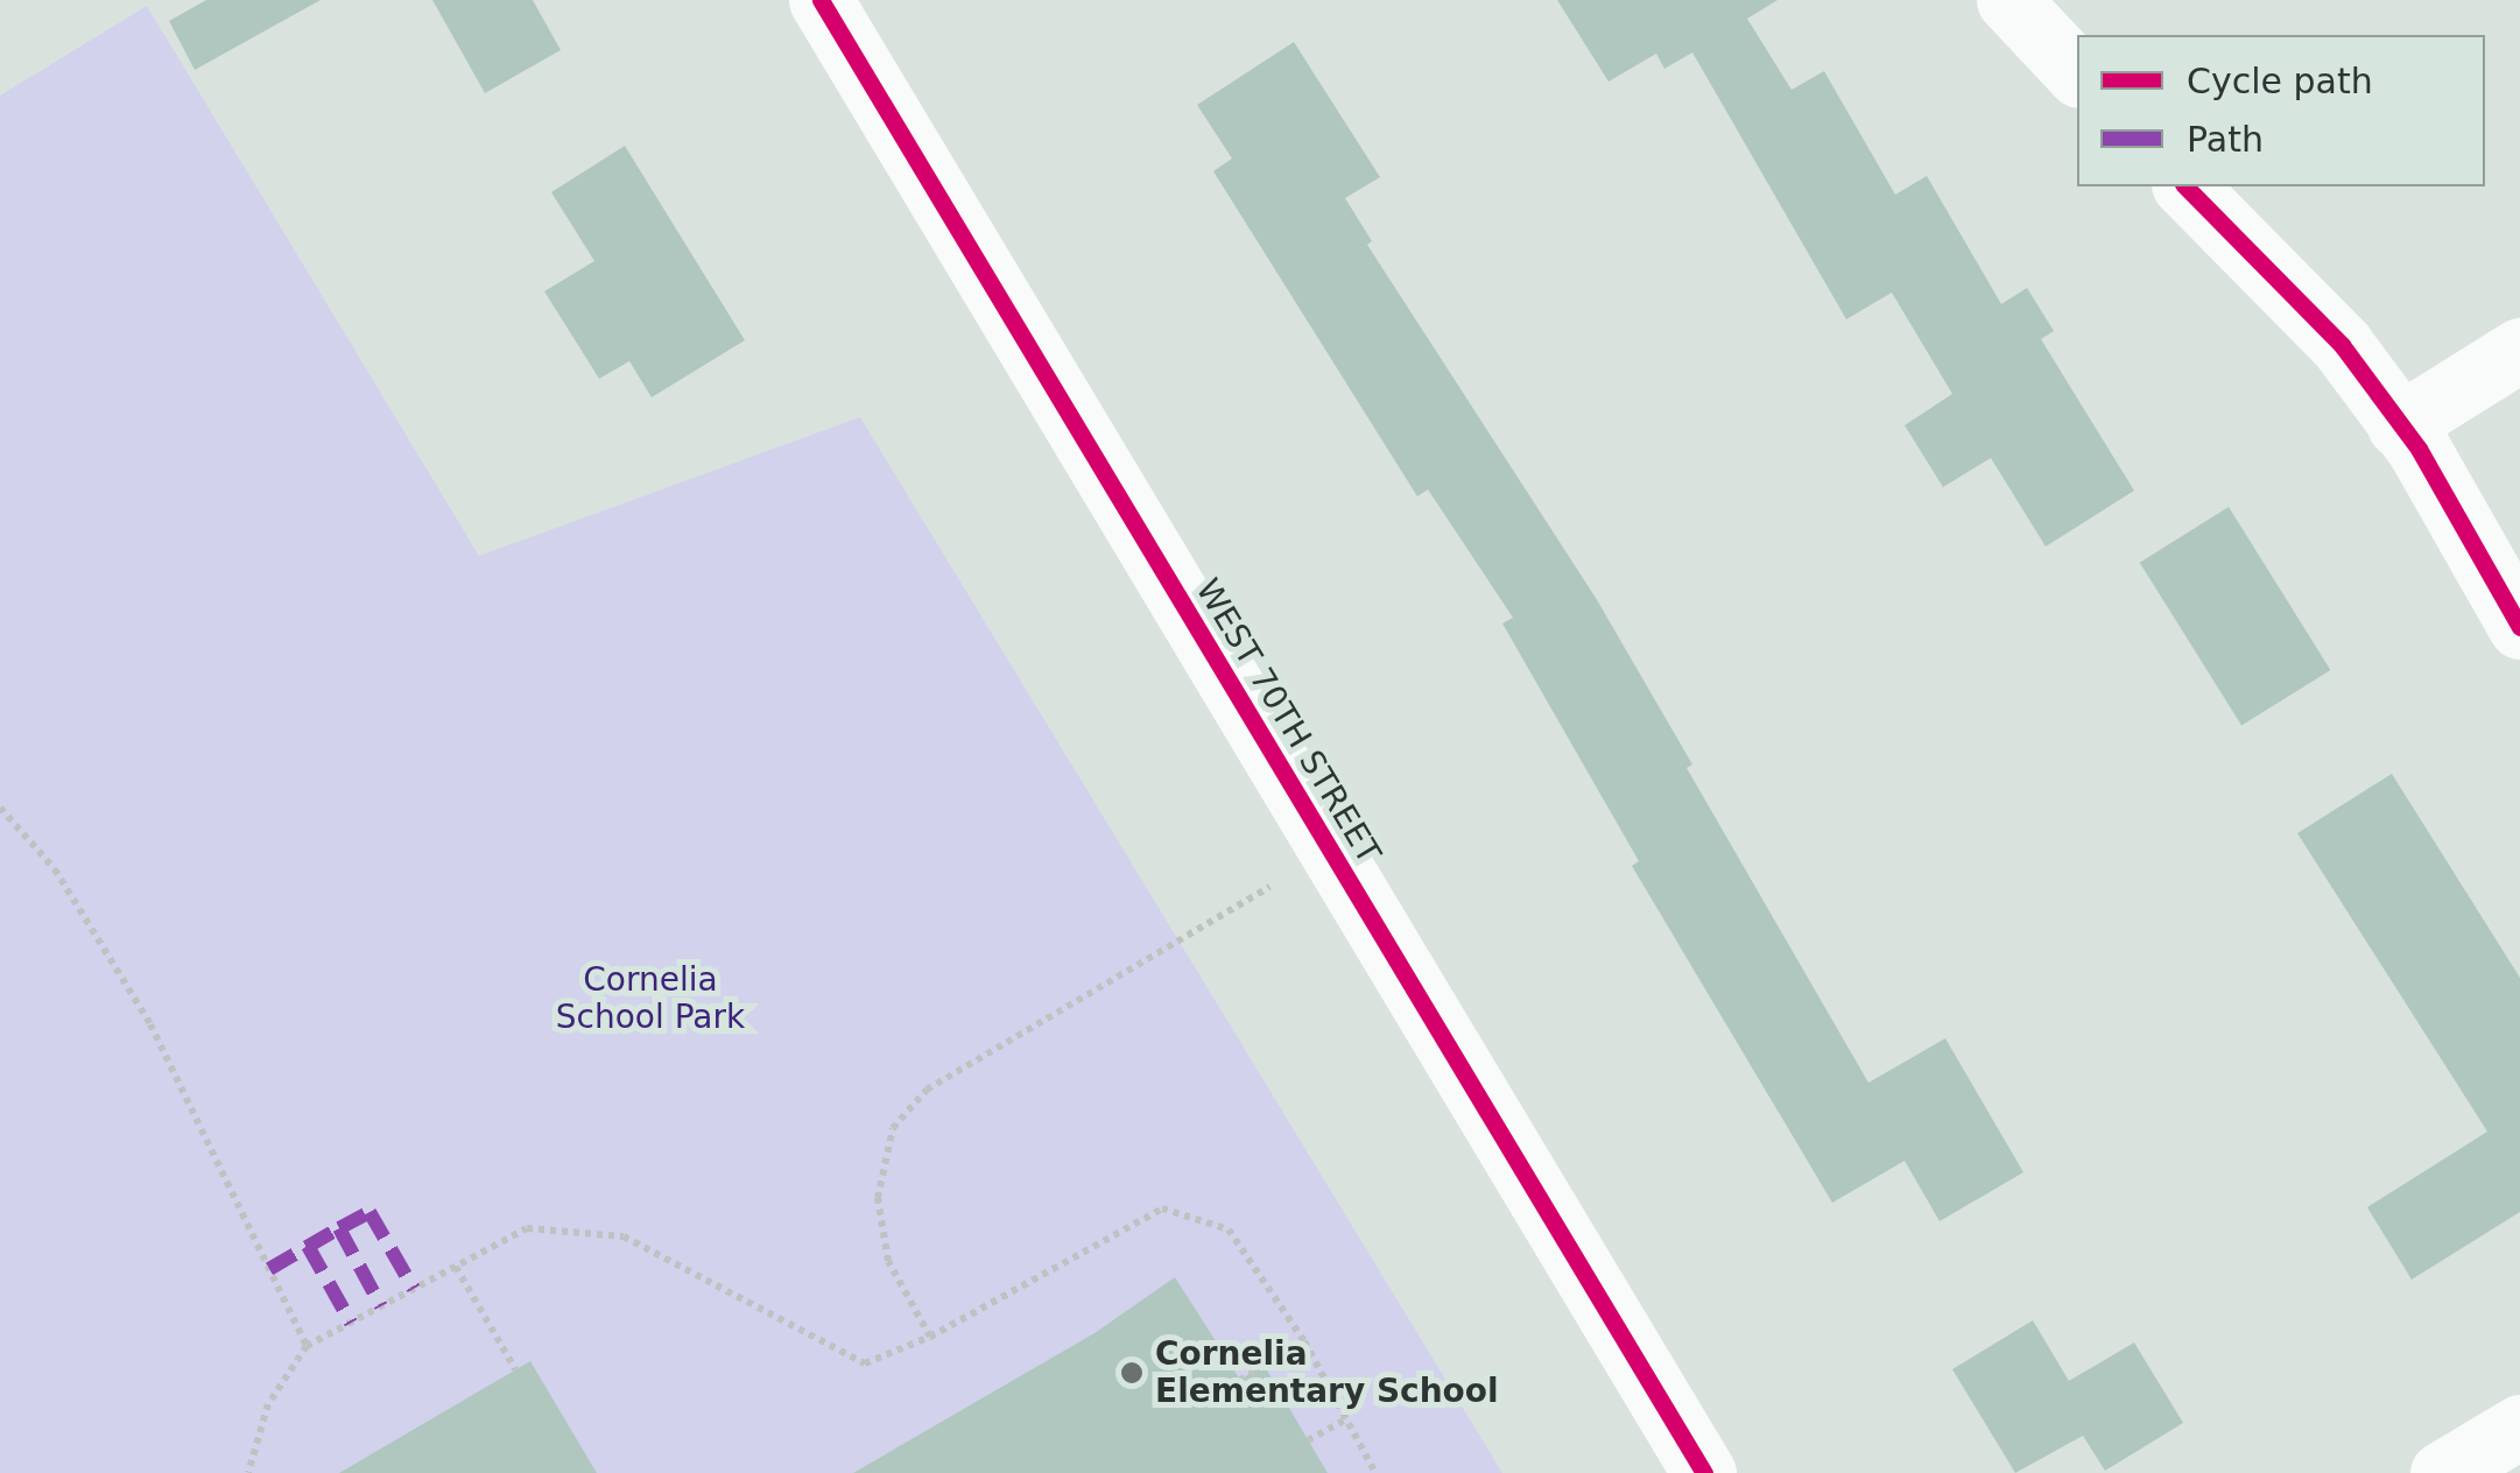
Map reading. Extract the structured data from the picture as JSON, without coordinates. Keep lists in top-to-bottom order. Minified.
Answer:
{"streets":{"street":["WEST 70TH STREET"]},"parks":["Cornelia School Park"],"places":["Cornelia Elementary School"],"legend":["Cycle path","Path"]}
